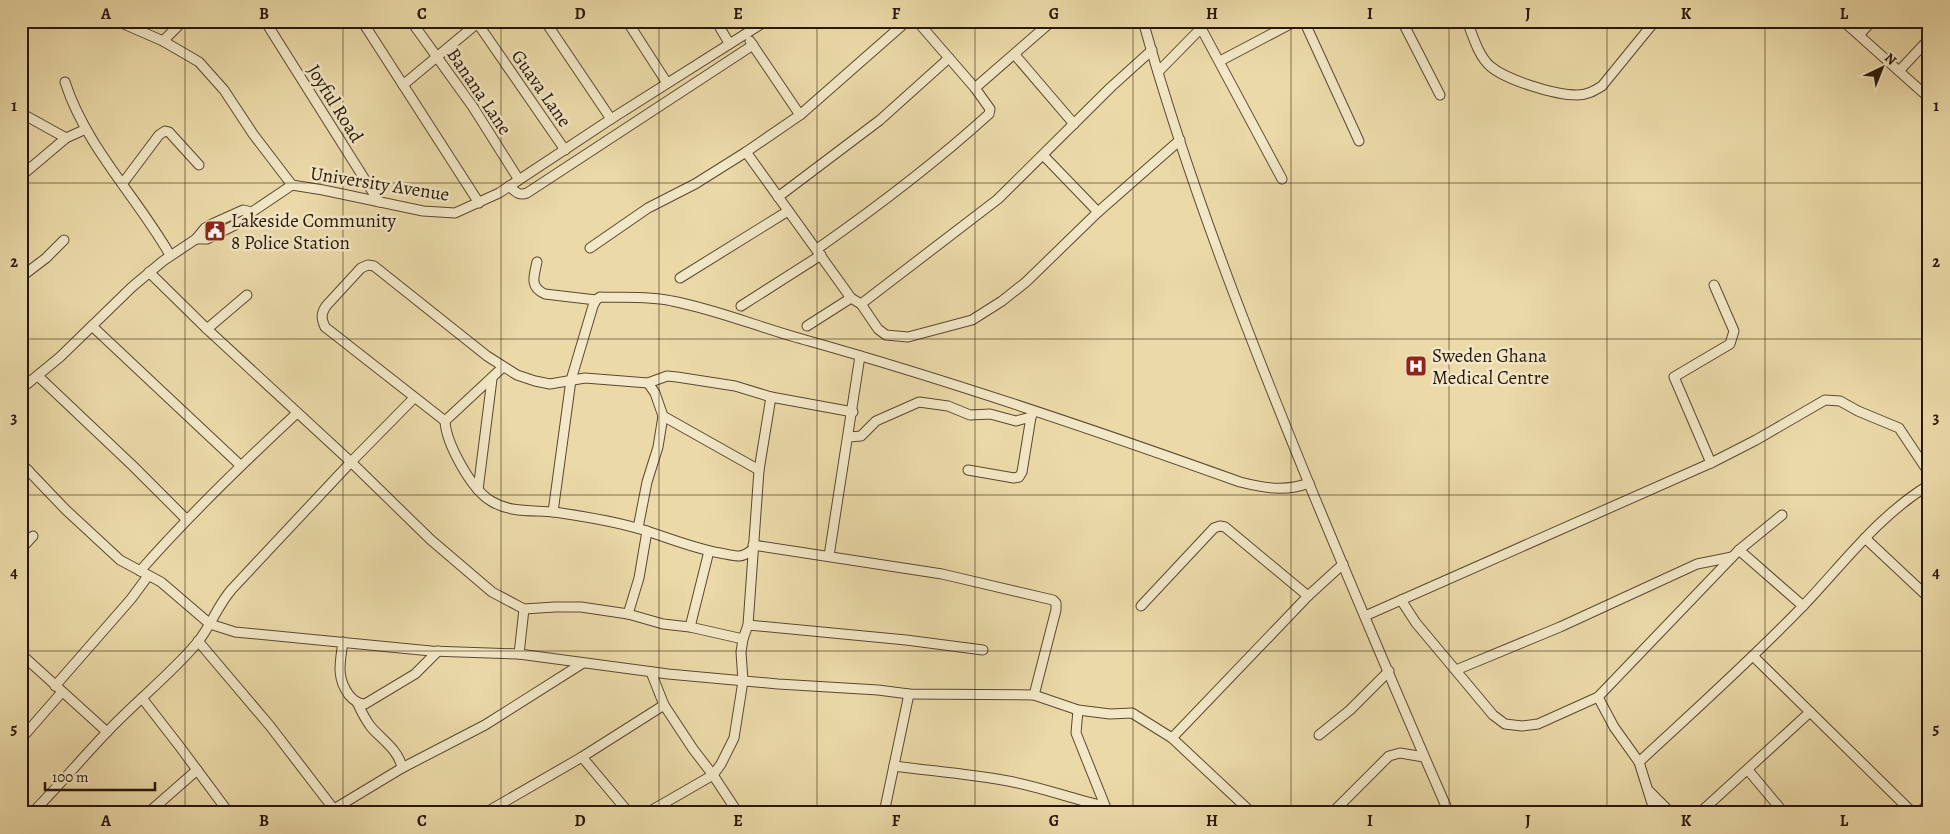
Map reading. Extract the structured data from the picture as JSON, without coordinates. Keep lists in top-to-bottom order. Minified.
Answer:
{"streets":{"street":["Guava Lane","Banana Lane","Joyful Road","University Avenue"]},"crossings":[["Guava Lane","University Avenue"],["Banana Lane","University Avenue"],["Joyful Road","University Avenue"]],"places":{"public building":["Lakeside Community 8 Police Station"],"hospital":["Sweden Ghana Medical Centre"]},"scale_bar":"100 m","north":"top right","grid":{"columns":["A","B","C","D","E","F","G","H","I","J","K","L"],"rows":["1","2","3","4","5"]}}
